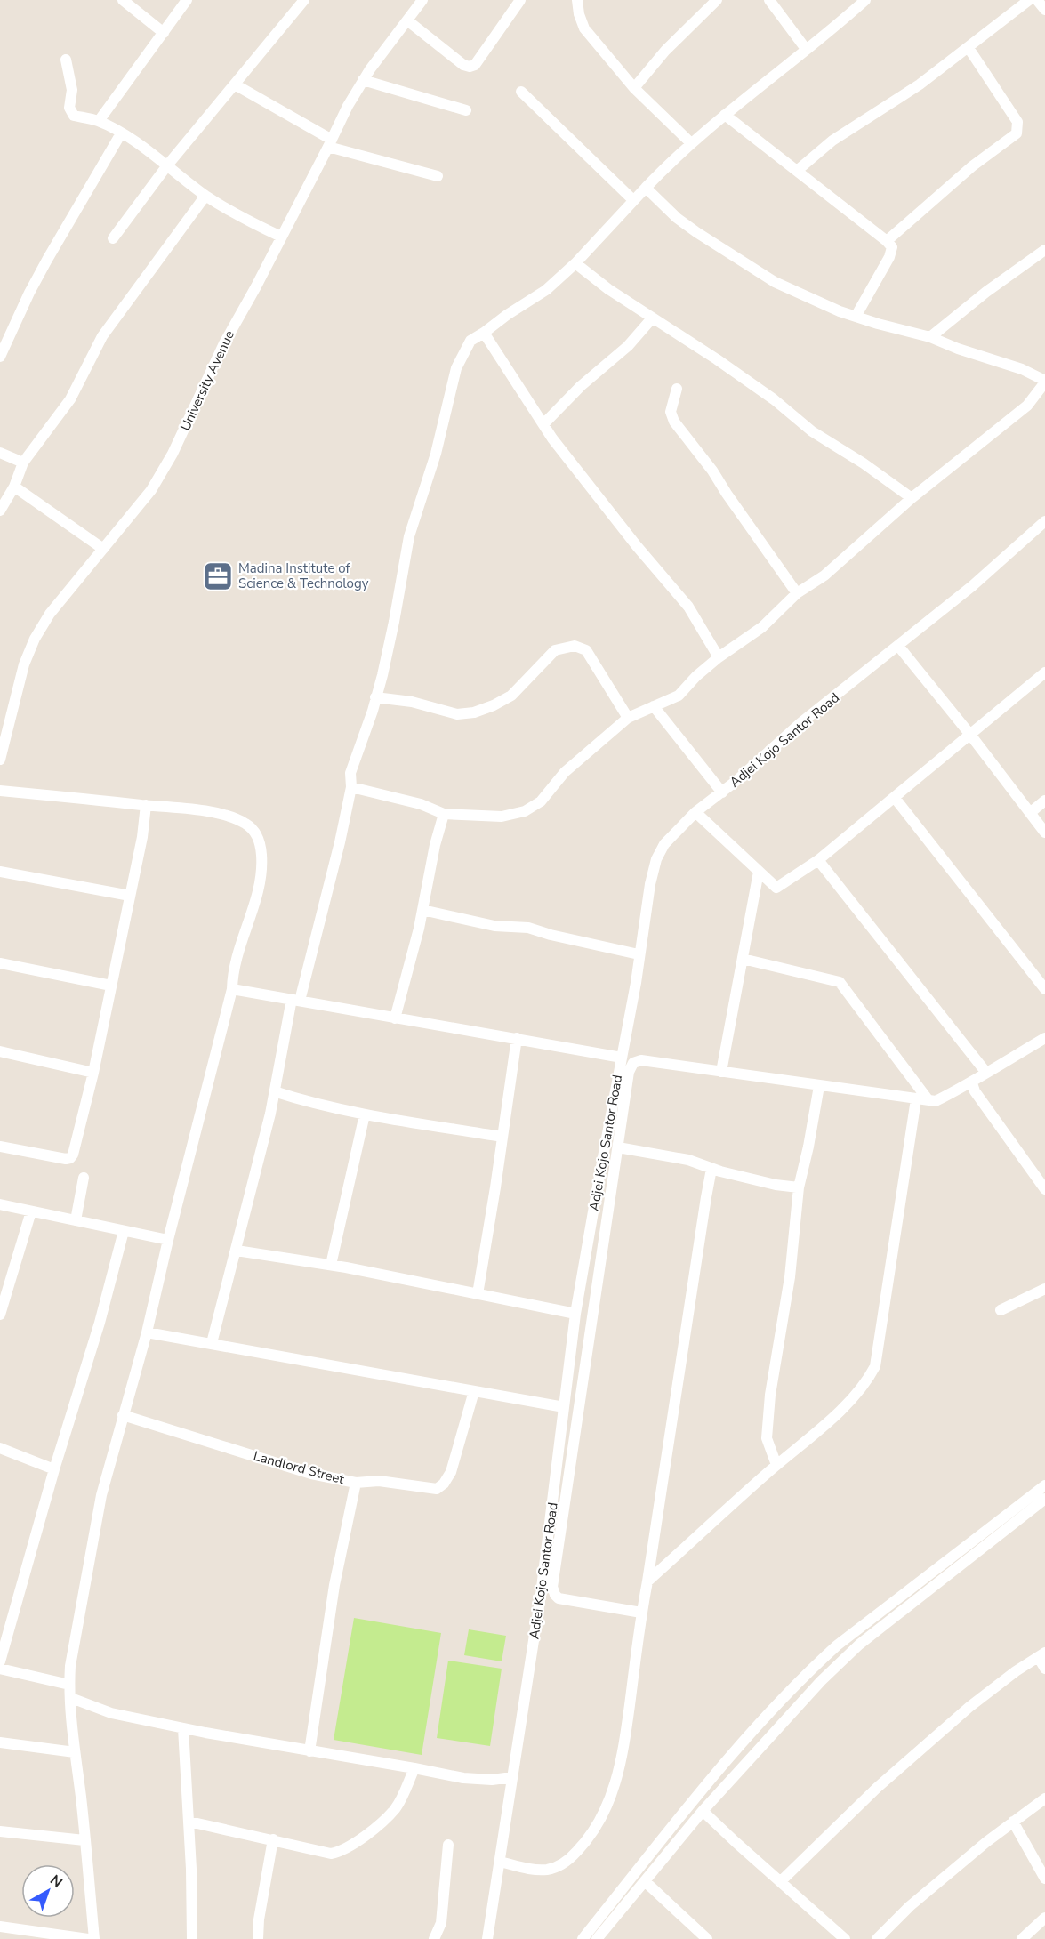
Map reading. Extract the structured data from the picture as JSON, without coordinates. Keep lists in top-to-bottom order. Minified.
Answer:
{"streets":{"street":["University Avenue","Adjei Kojo Santor Road","Landlord Street"]},"places":{"office":["Madina Institute of Science & Technology"]},"north":"top right"}
